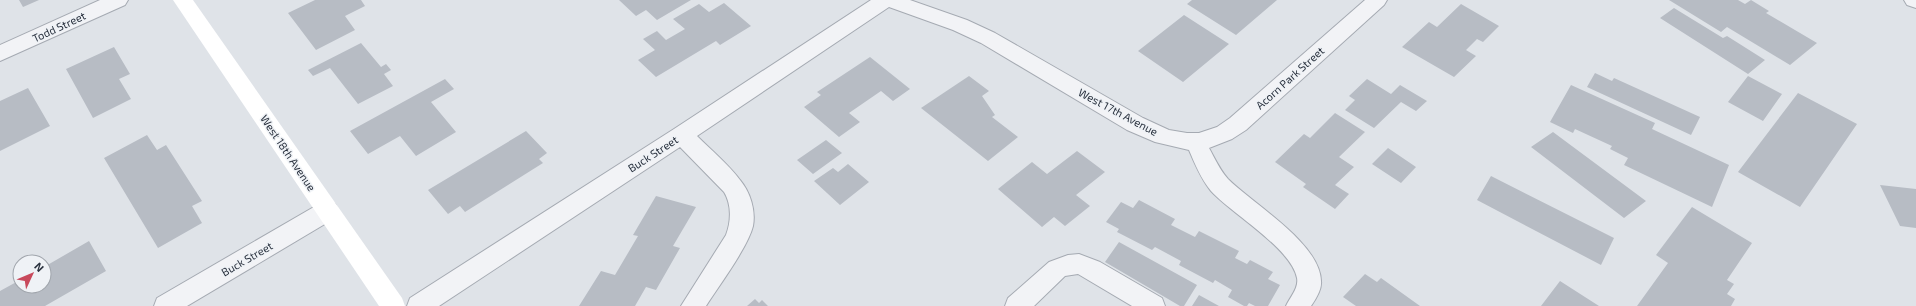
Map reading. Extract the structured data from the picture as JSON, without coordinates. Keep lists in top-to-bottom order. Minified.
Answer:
{"streets":{"main road":["West 18th Avenue"],"street":["Todd Street","Acorn Park Street","West 17th Avenue","Buck Street"]},"crossings":[["Acorn Park Street","West 17th Avenue"],["West 18th Avenue","Buck Street"]],"north":"top right"}
